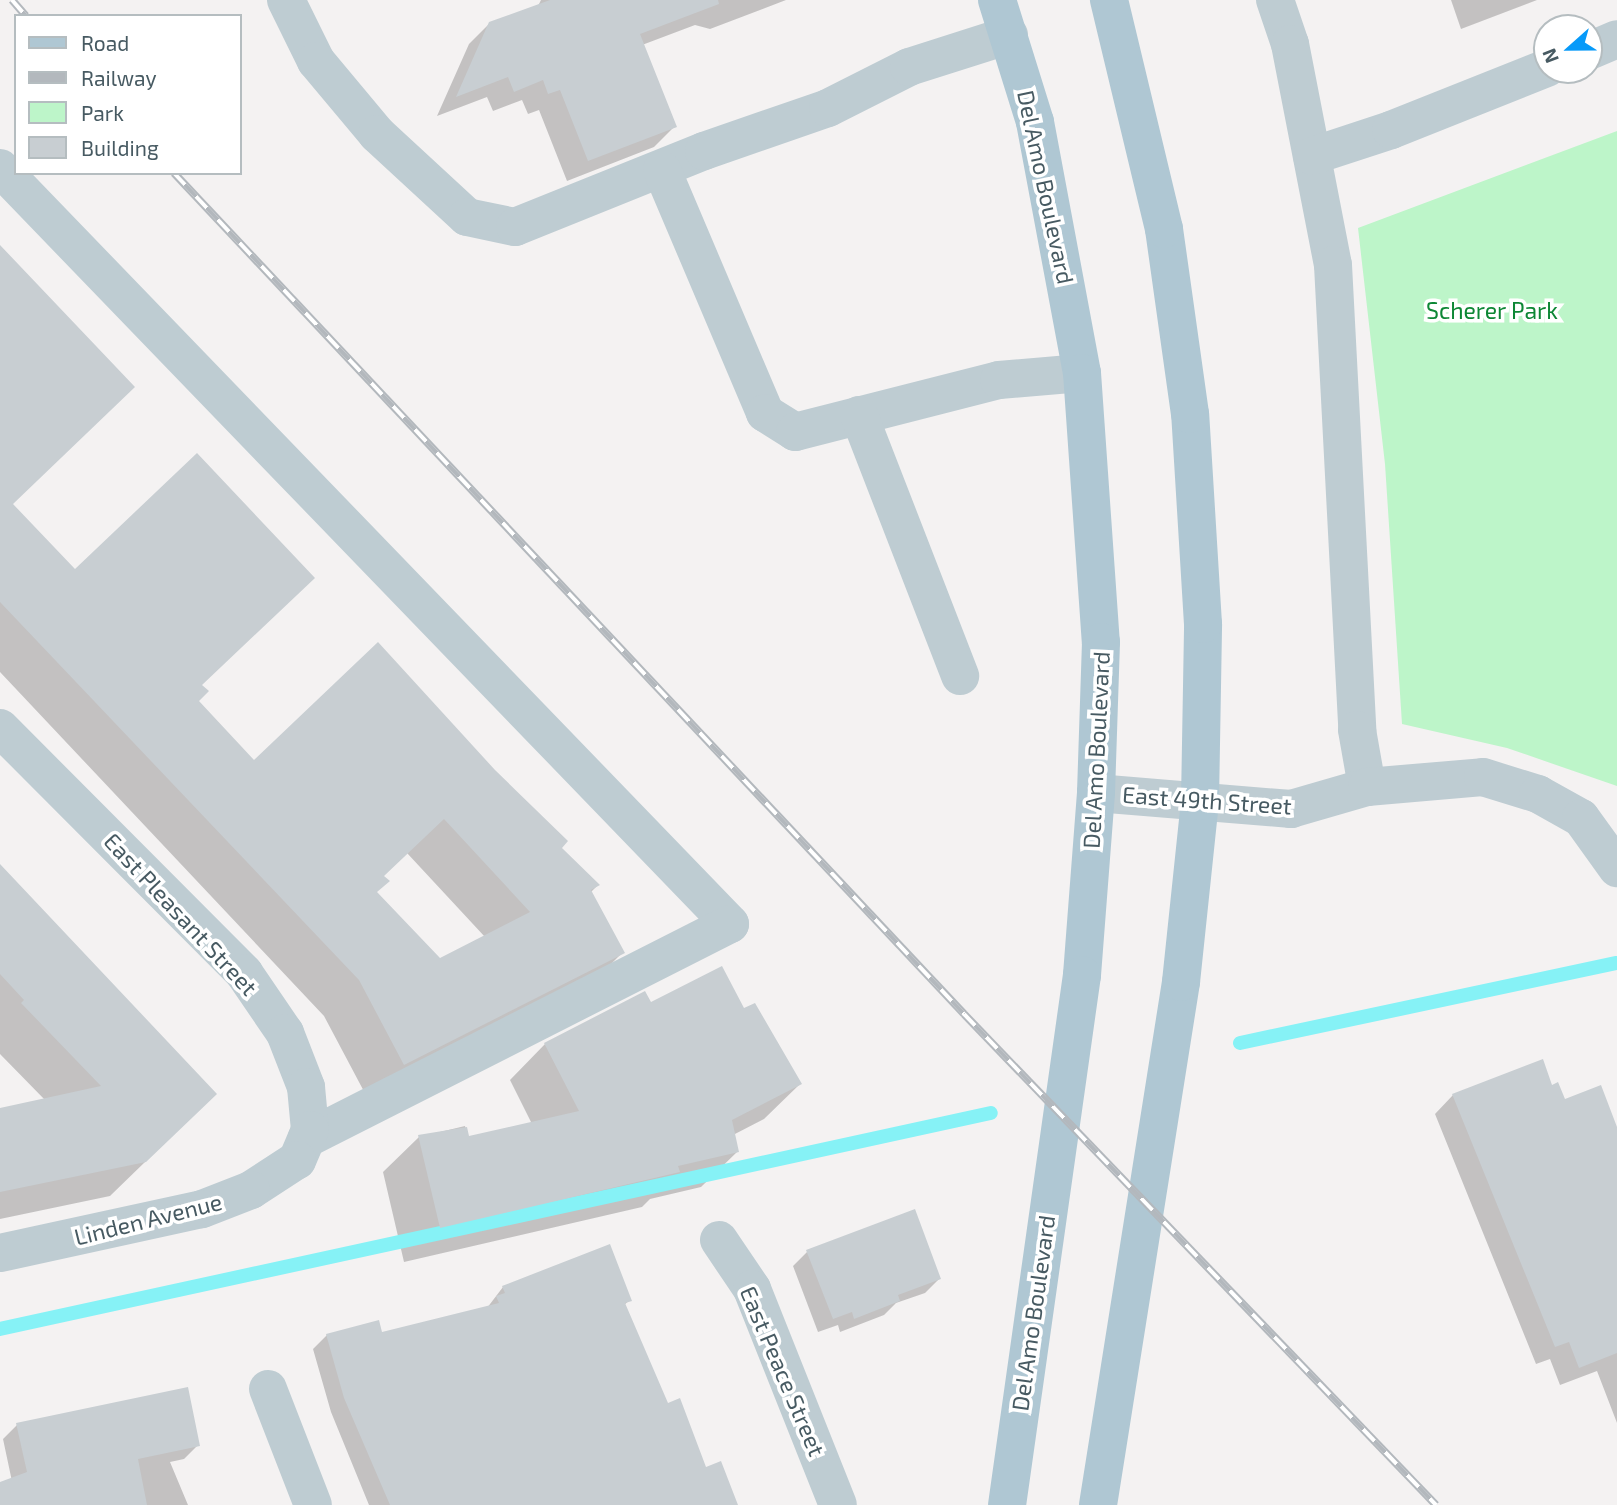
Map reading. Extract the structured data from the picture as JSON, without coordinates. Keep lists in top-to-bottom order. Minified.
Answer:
{"streets":{"main road":["Del Amo Boulevard"],"street":["East 49th Street","East Pleasant Street","Linden Avenue","East Peace Street"]},"crossings":[["Del Amo Boulevard","East 49th Street"],["East Pleasant Street","Linden Avenue"]],"parks":["Scherer Park"],"legend":["Road","Railway","Park","Building"],"north":"left"}
